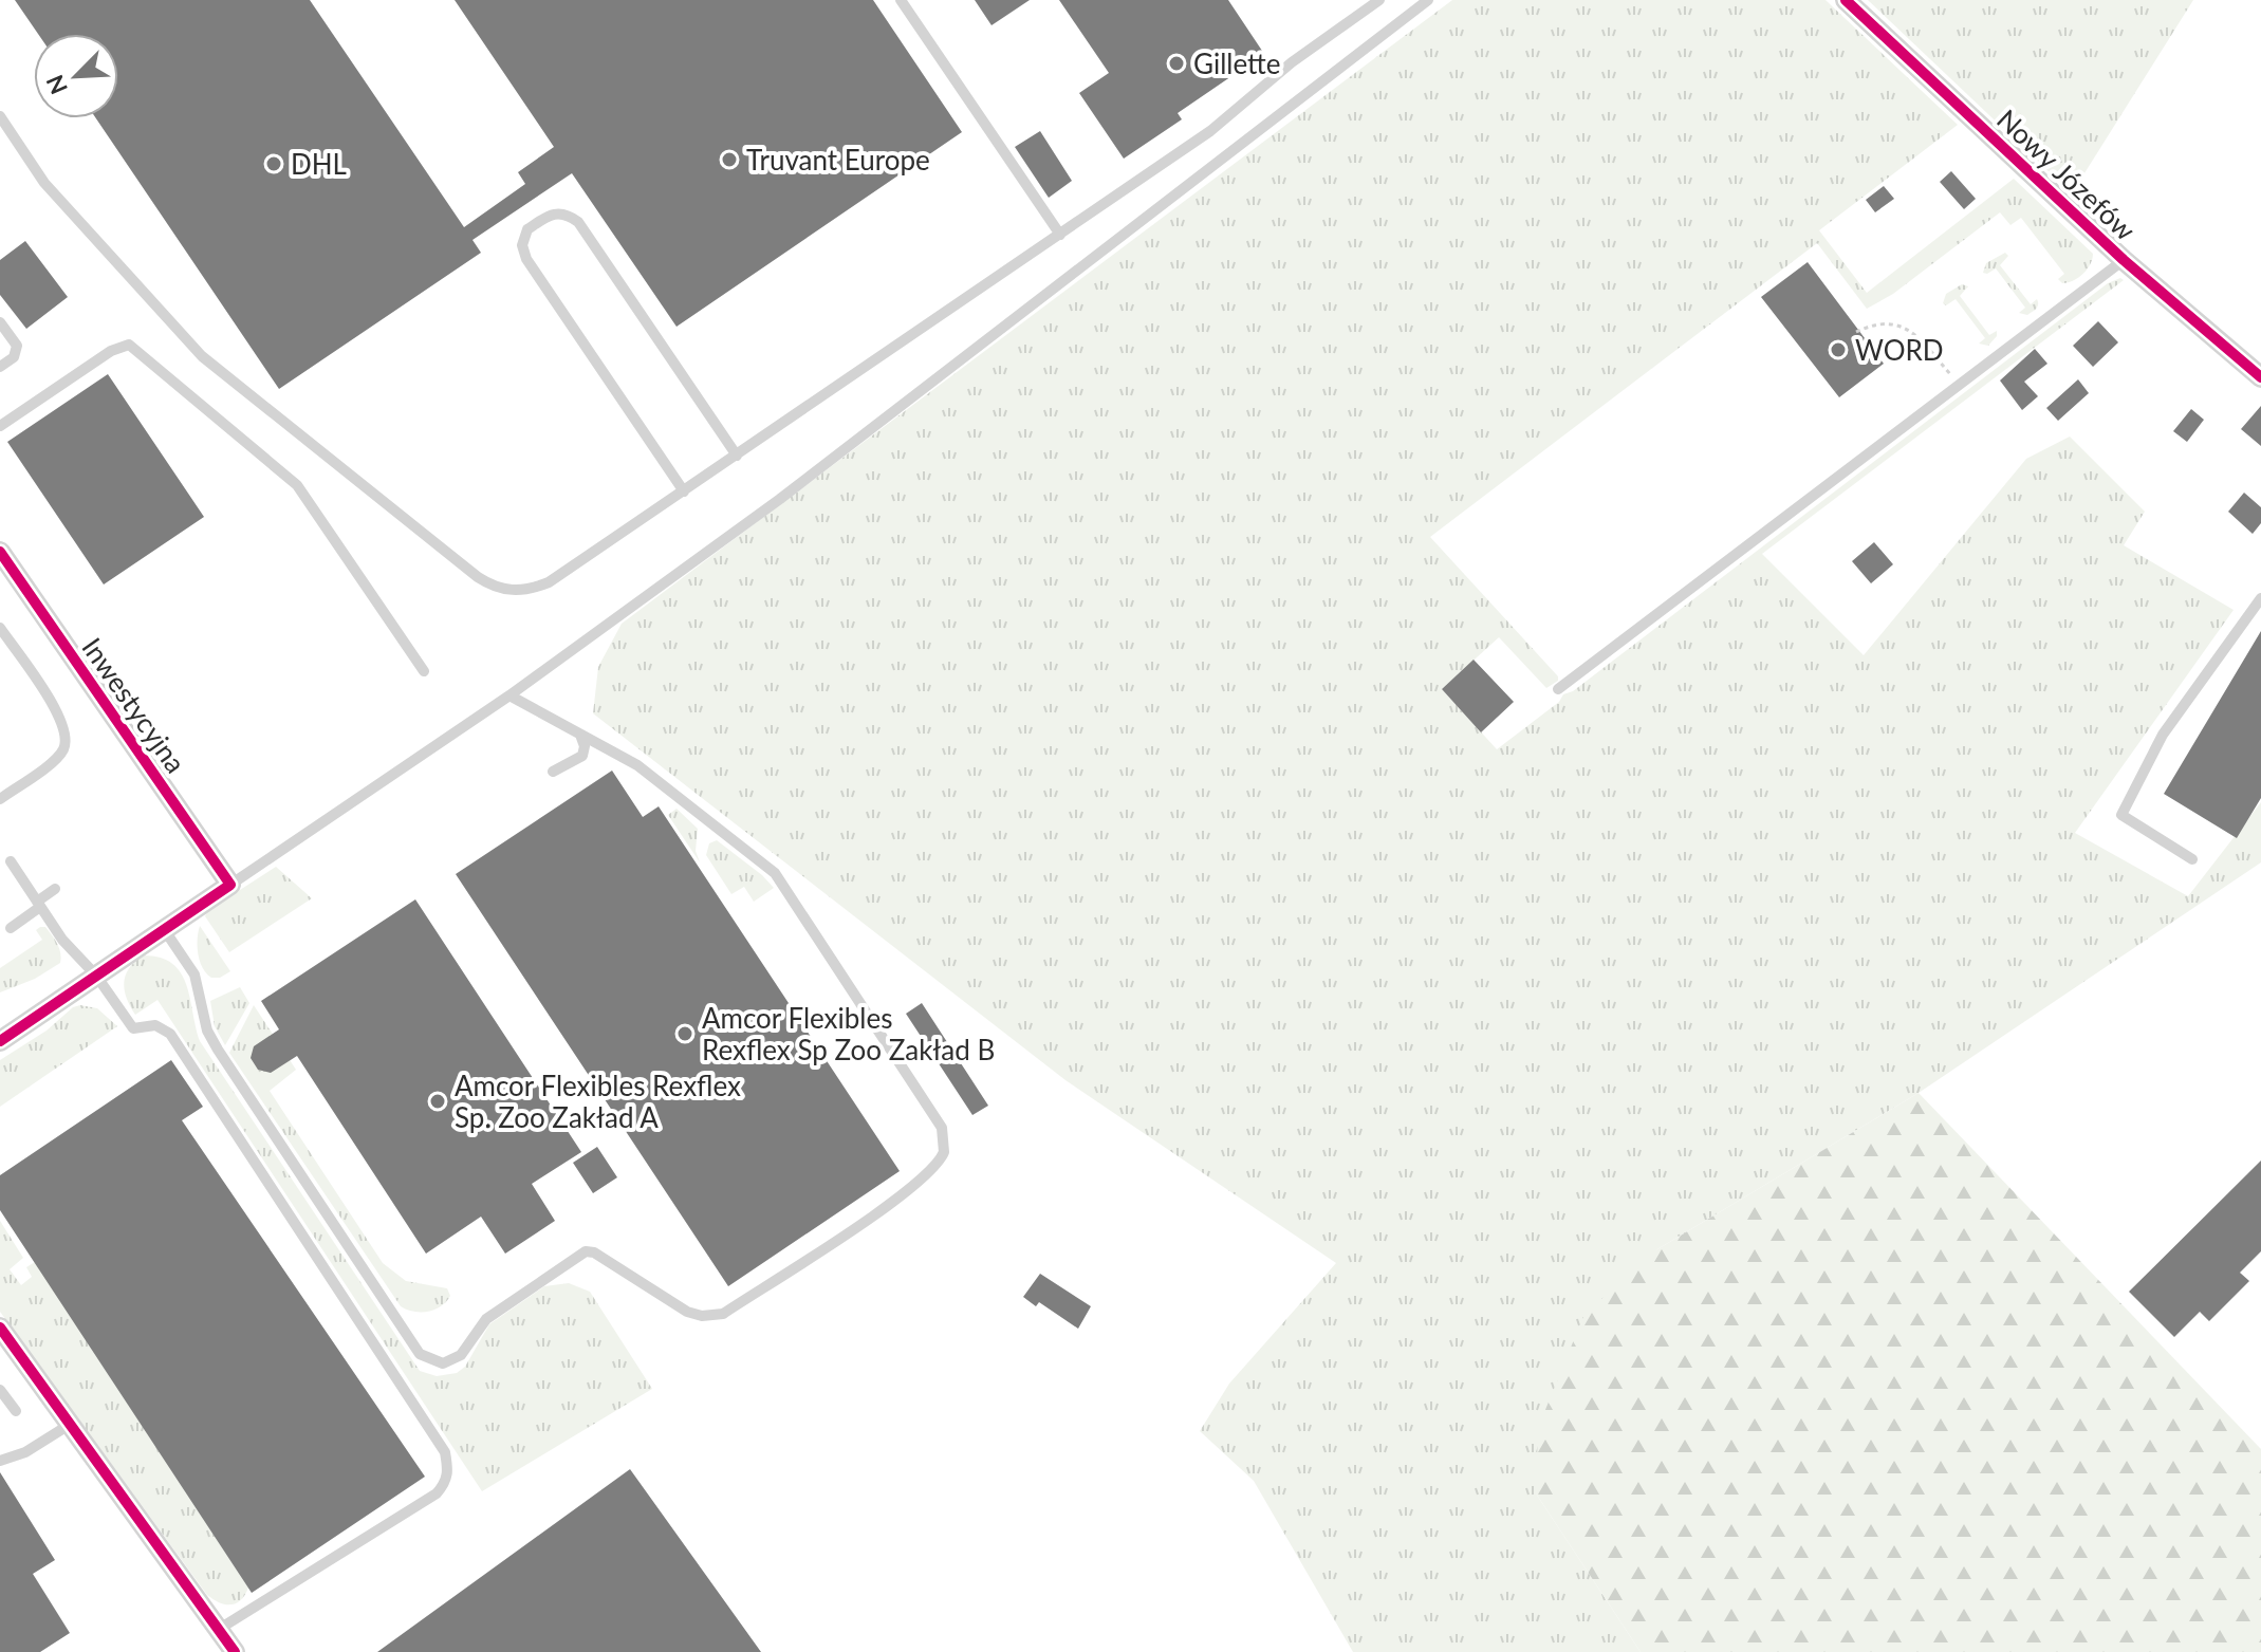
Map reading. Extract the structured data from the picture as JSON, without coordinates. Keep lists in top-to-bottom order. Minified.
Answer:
{"streets":{"street":["Nowy Józefów","Inwestycyjna"]},"places":["Gillette","Truvant Europe","DHL","WORD","Amcor Flexibles Rexflex Sp Zoo Zakład B","Amcor Flexibles Rexflex Sp. Zoo Zakład A"],"north":"bottom left"}
